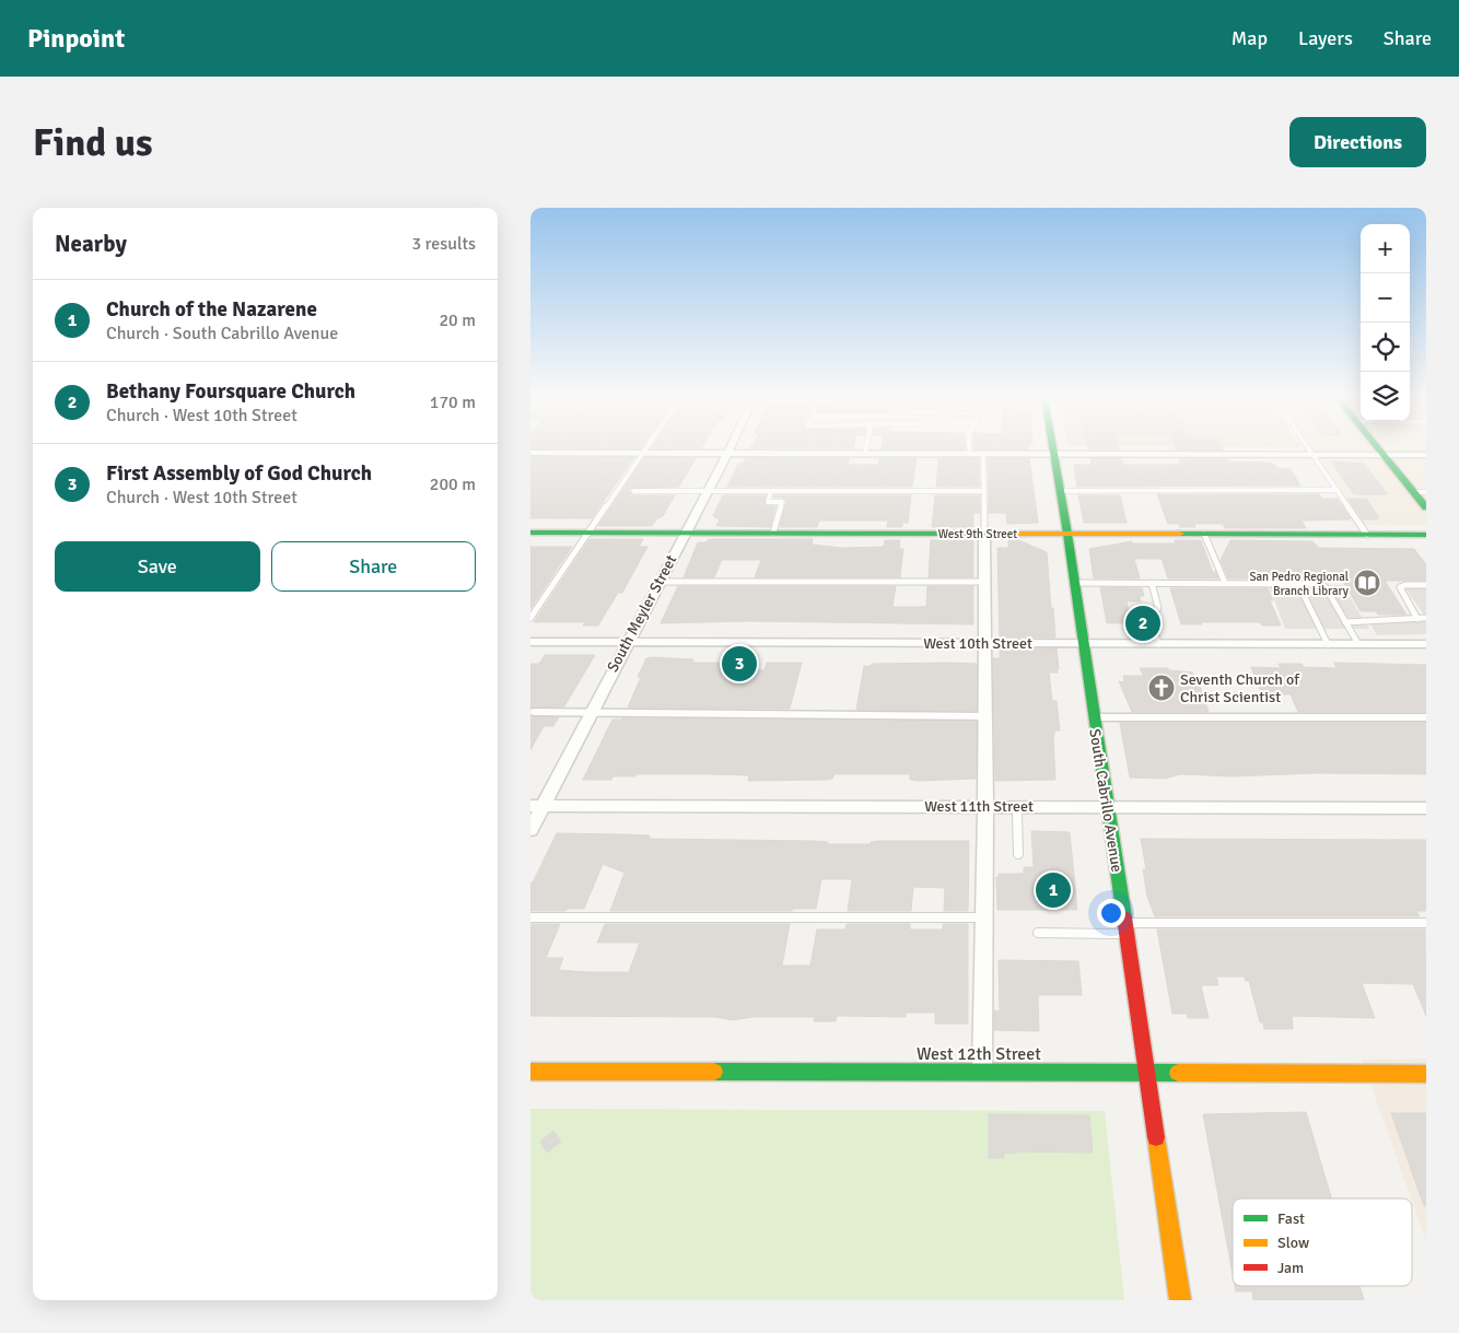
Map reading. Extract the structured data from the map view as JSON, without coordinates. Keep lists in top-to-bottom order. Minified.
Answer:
{"streets":{"street":["West 9th Street","South Meyler Street","West 10th Street","South Cabrillo Avenue","West 11th Street","West 12th Street"]},"crossings":[["West 9th Street","South Meyler Street"],["West 9th Street","South Cabrillo Avenue"],["South Meyler Street","West 10th Street"],["South Meyler Street","West 11th Street"],["West 10th Street","South Cabrillo Avenue"],["South Cabrillo Avenue","West 11th Street"],["South Cabrillo Avenue","West 12th Street"]],"places":{"library":["San Pedro Regional Branch Library"],"church":["Seventh Church of Christ Scientist"]},"legend":["Fast","Slow","Jam"],"page":{"header":"Pinpoint","nav":["Map","Layers","Share"],"buttons":["Directions",["Save","Share"]],"title":"Find us","heading":["Nearby","3 results"],"map_buttons":["+","−"],"list":[{"mark":"1","name":"Church of the Nazarene","note":"Church · South Cabrillo Avenue","value":"20 m"},{"mark":"2","name":"Bethany Foursquare Church","note":"Church · West 10th Street","value":"170 m"},{"mark":"3","name":"First Assembly of God Church","note":"Church · West 10th Street","value":"200 m"}],"pins":["2","3","1"]}}
